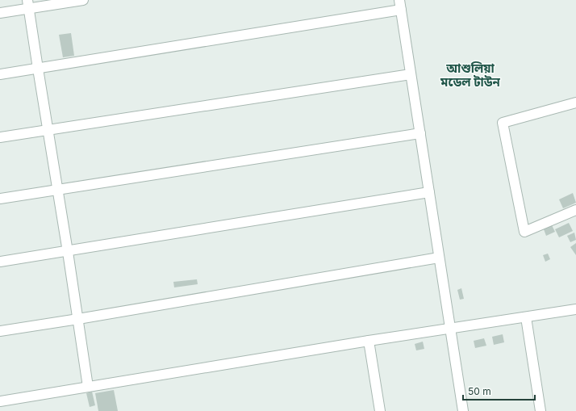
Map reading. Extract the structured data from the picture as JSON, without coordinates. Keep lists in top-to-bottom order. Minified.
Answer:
{"districts":["আশুলিয়া মডেল টাউন"],"scale_bar":"50 m"}
